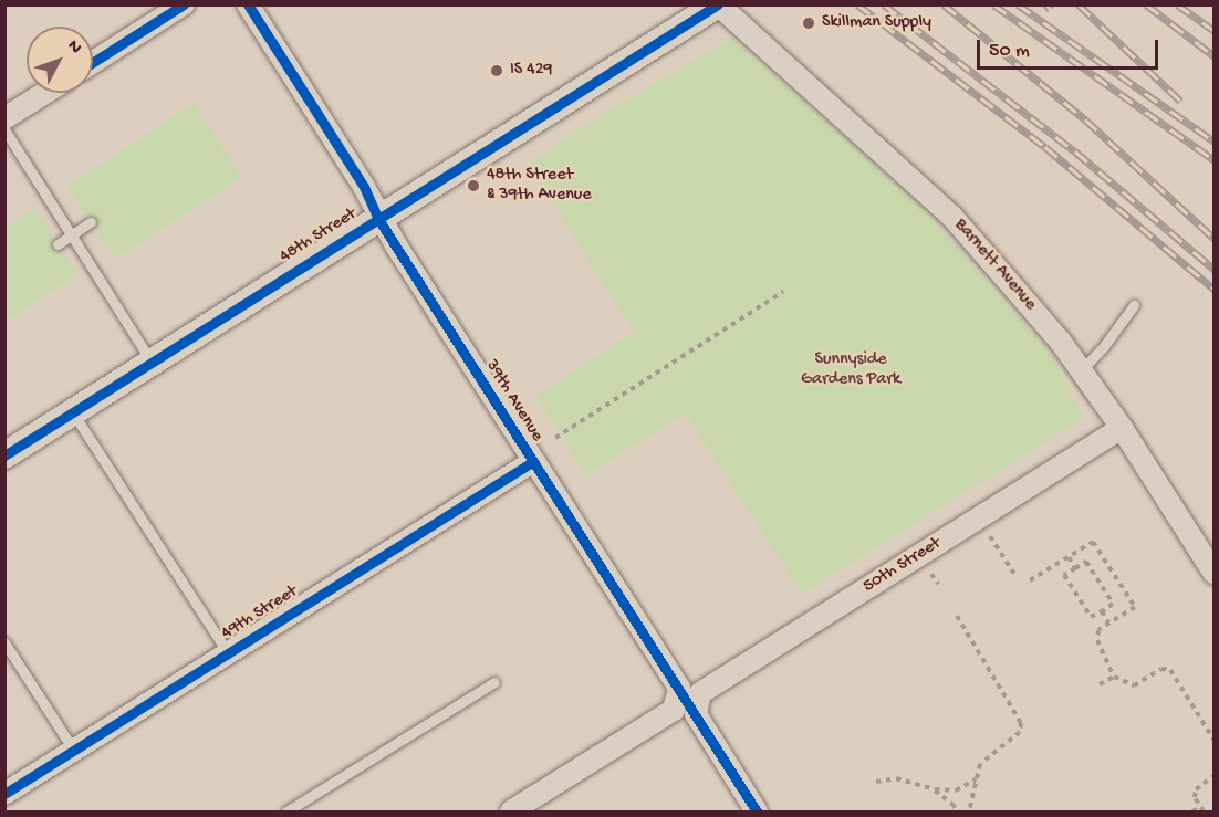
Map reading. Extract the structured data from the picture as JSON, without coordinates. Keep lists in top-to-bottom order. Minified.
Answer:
{"streets":{"street":["48th Street","Barnett Avenue","39th Avenue","50th Street","49th Street"]},"crossings":[["48th Street","Barnett Avenue"],["48th Street","39th Avenue"],["Barnett Avenue","50th Street"],["39th Avenue","49th Street"]],"parks":["Sunnyside Gardens Park"],"places":["Skillman Supply","IS 429","48th Street & 39th Avenue"],"scale_bar":"50 m","north":"top right"}
